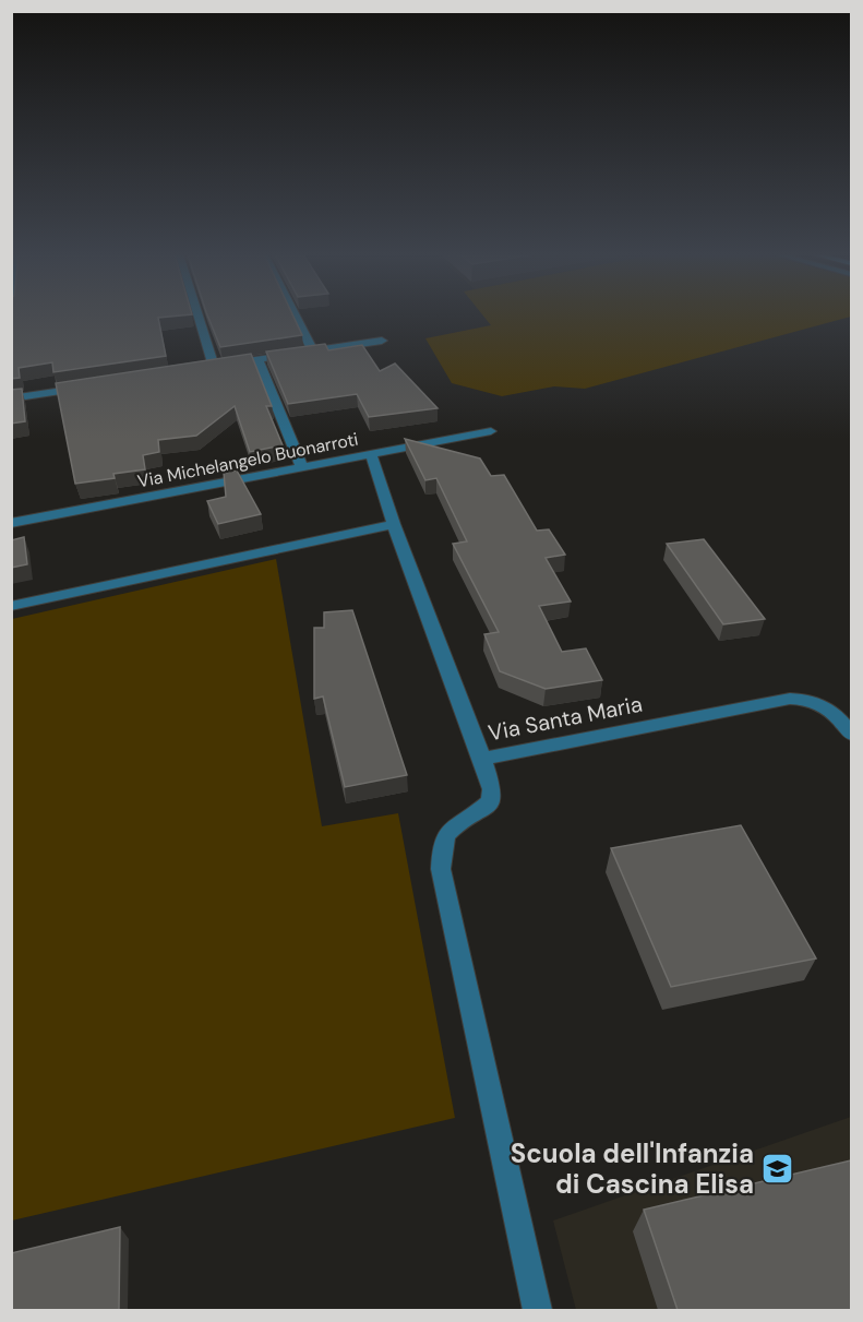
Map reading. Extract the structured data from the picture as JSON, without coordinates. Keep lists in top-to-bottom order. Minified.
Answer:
{"streets":{"street":["Via Michelangelo Buonarroti","Via Santa Maria"]},"crossings":[["Via Michelangelo Buonarroti","Via Santa Maria"]],"places":{"school or university":["Scuola dell'Infanzia di Cascina Elisa"]}}
